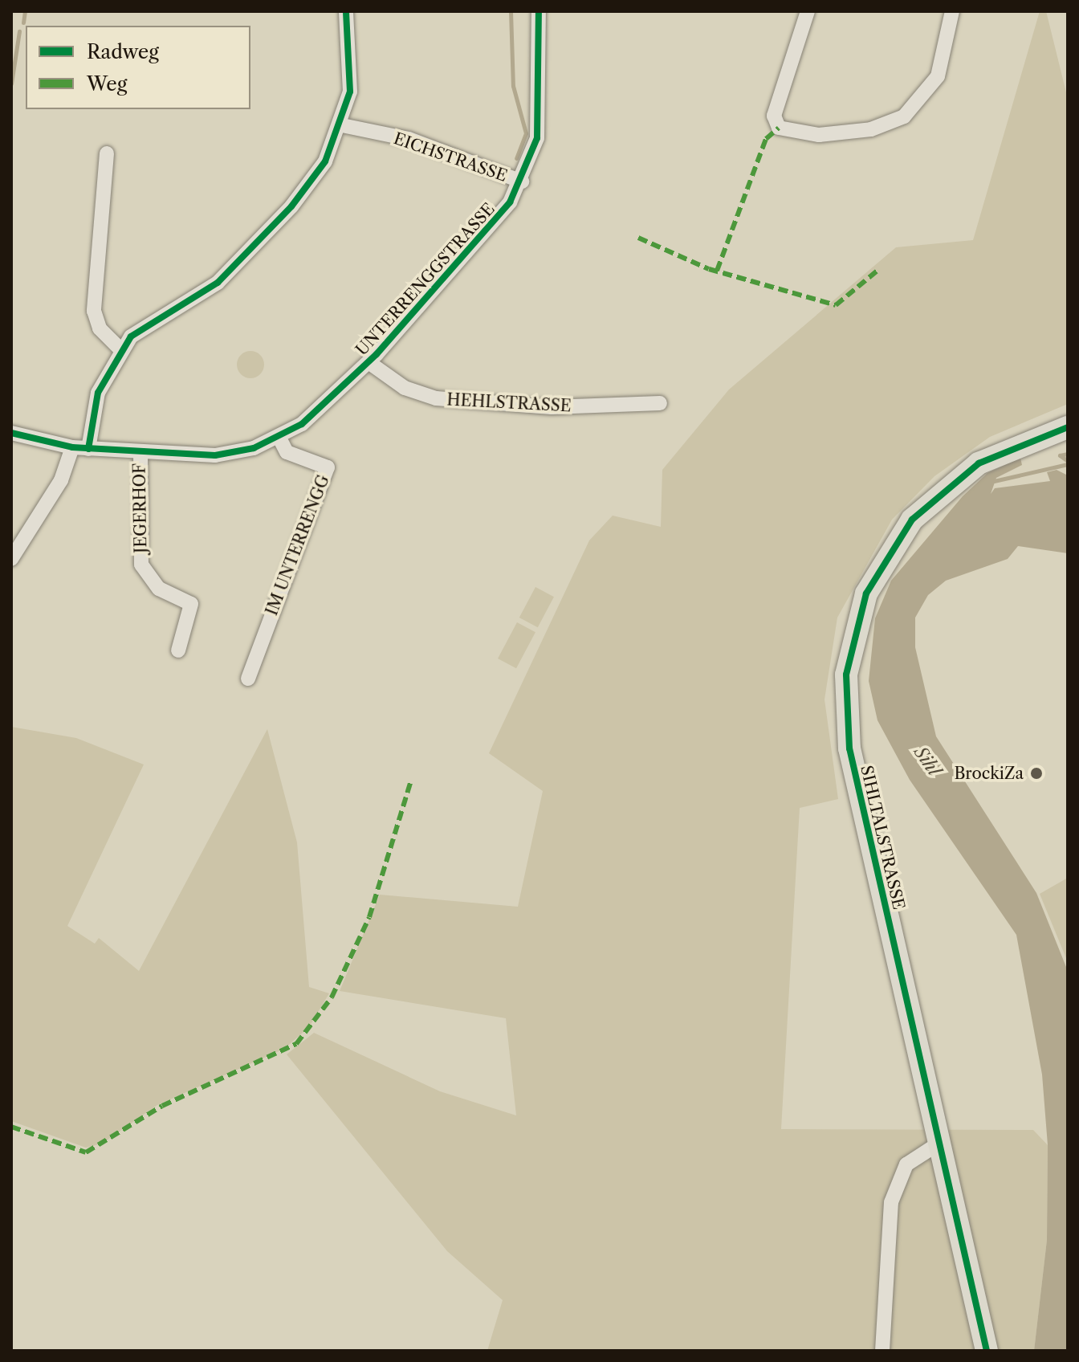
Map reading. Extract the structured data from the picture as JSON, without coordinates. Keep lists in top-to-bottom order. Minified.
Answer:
{"streets":{"main road":["SIHLTALSTRASSE"],"street":["EICHSTRASSE","UNTERRENGGSTRASSE","HEHLSTRASSE","JEGERHOF","IM UNTERRENGG"]},"crossings":[["EICHSTRASSE","UNTERRENGGSTRASSE"],["UNTERRENGGSTRASSE","HEHLSTRASSE"],["UNTERRENGGSTRASSE","JEGERHOF"],["UNTERRENGGSTRASSE","IM UNTERRENGG"]],"water":["Sihl"],"places":["BrockiZa"],"legend":["Radweg","Weg"]}
